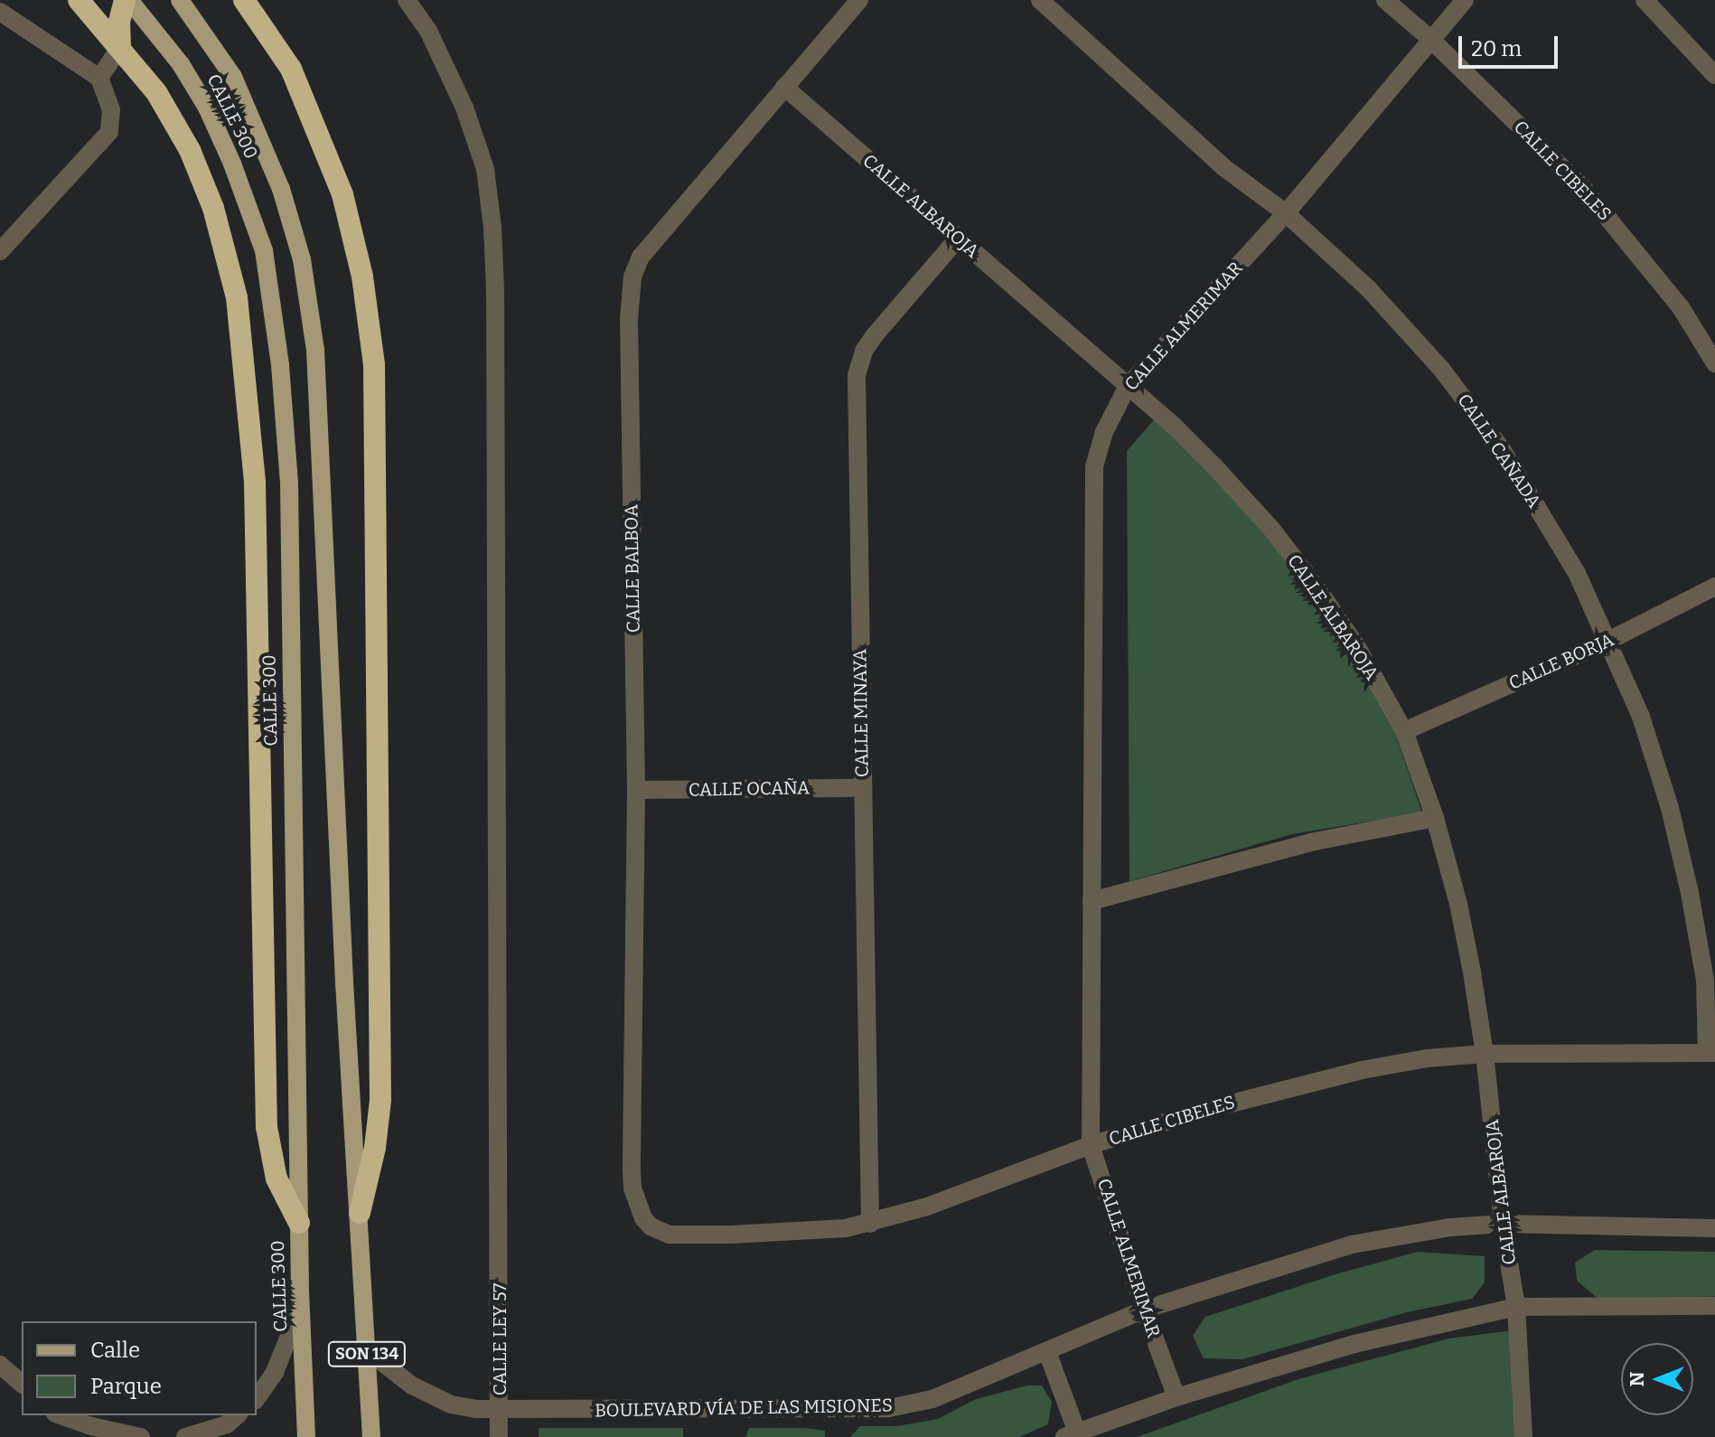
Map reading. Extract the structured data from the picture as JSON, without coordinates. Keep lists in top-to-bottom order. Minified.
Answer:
{"streets":{"main road":["CALLE 300","SON 134"],"street":["CALLE CIBELES","CALLE ALBAROJA","CALLE ALMERIMAR","CALLE CAÑADA","CALLE BALBOA","CALLE BORJA","CALLE MINAYA","CALLE OCAÑA","CALLE LEY 57","BOULEVARD VÍA DE LAS MISIONES"]},"crossings":[["CALLE 300","BOULEVARD VÍA DE LAS MISIONES"],["CALLE CIBELES","CALLE ALBAROJA"],["CALLE CIBELES","CALLE ALMERIMAR"],["CALLE CIBELES","CALLE CAÑADA"],["CALLE CIBELES","CALLE BALBOA"],["CALLE CIBELES","CALLE MINAYA"],["CALLE ALBAROJA","CALLE ALMERIMAR"],["CALLE ALBAROJA","CALLE BALBOA"],["CALLE ALBAROJA","CALLE BORJA"],["CALLE ALBAROJA","CALLE MINAYA"],["CALLE ALBAROJA","BOULEVARD VÍA DE LAS MISIONES"],["CALLE ALMERIMAR","CALLE CAÑADA"],["CALLE ALMERIMAR","BOULEVARD VÍA DE LAS MISIONES"],["CALLE CAÑADA","CALLE BORJA"],["CALLE BALBOA","CALLE OCAÑA"],["CALLE MINAYA","CALLE OCAÑA"],["CALLE LEY 57","BOULEVARD VÍA DE LAS MISIONES"]],"legend":["Calle","Parque"],"scale_bar":"20 m","north":"left"}
